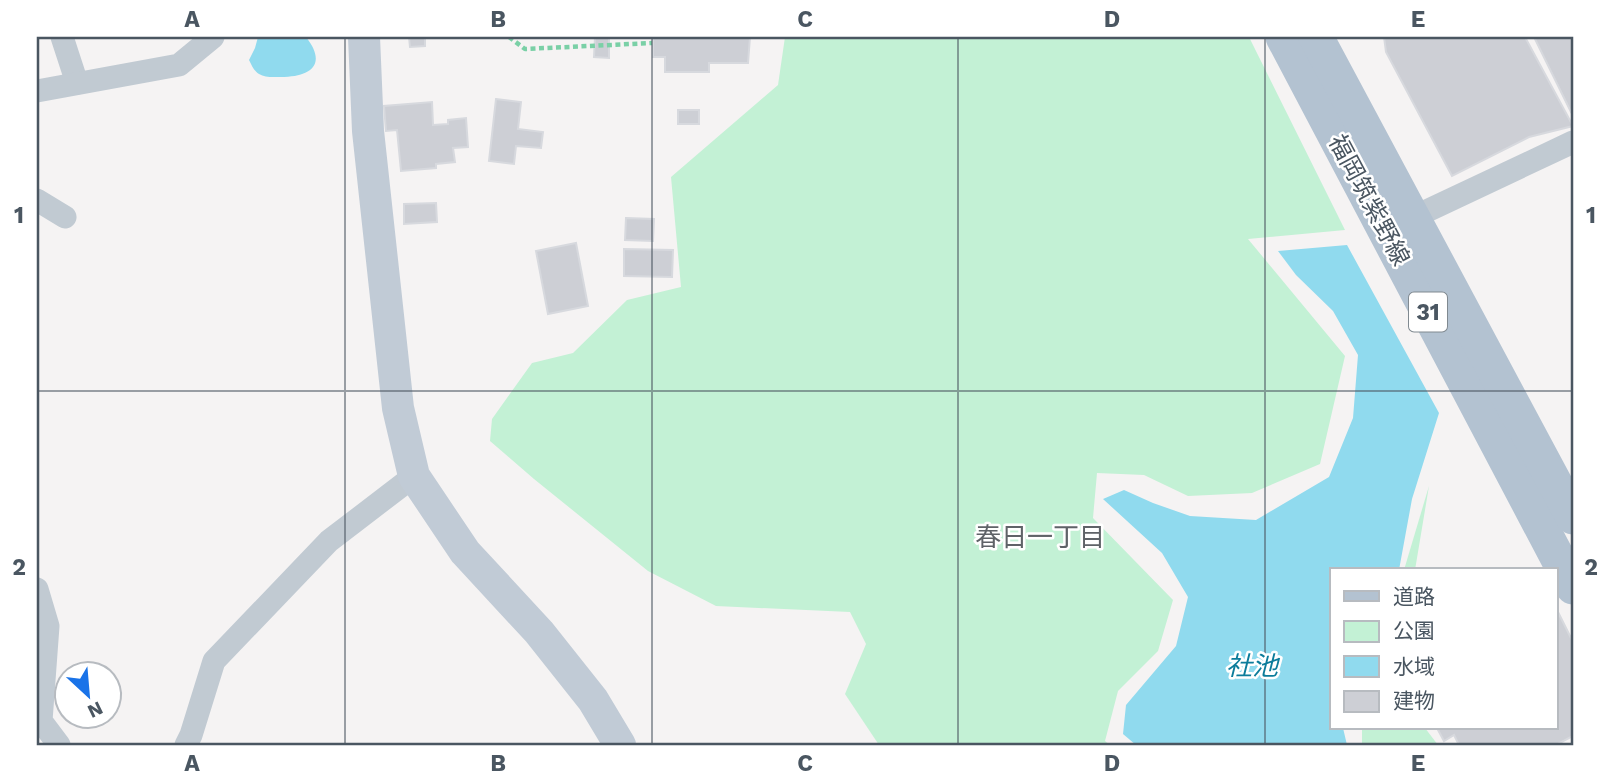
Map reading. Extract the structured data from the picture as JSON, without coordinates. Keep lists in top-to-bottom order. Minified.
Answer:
{"streets":{"main road":["福岡筑紫野線","31"]},"districts":["春日一丁目"],"water":["社池"],"legend":["道路","公園","水域","建物"],"north":"bottom right","grid":{"columns":["A","B","C","D","E"],"rows":["1","2"]}}
